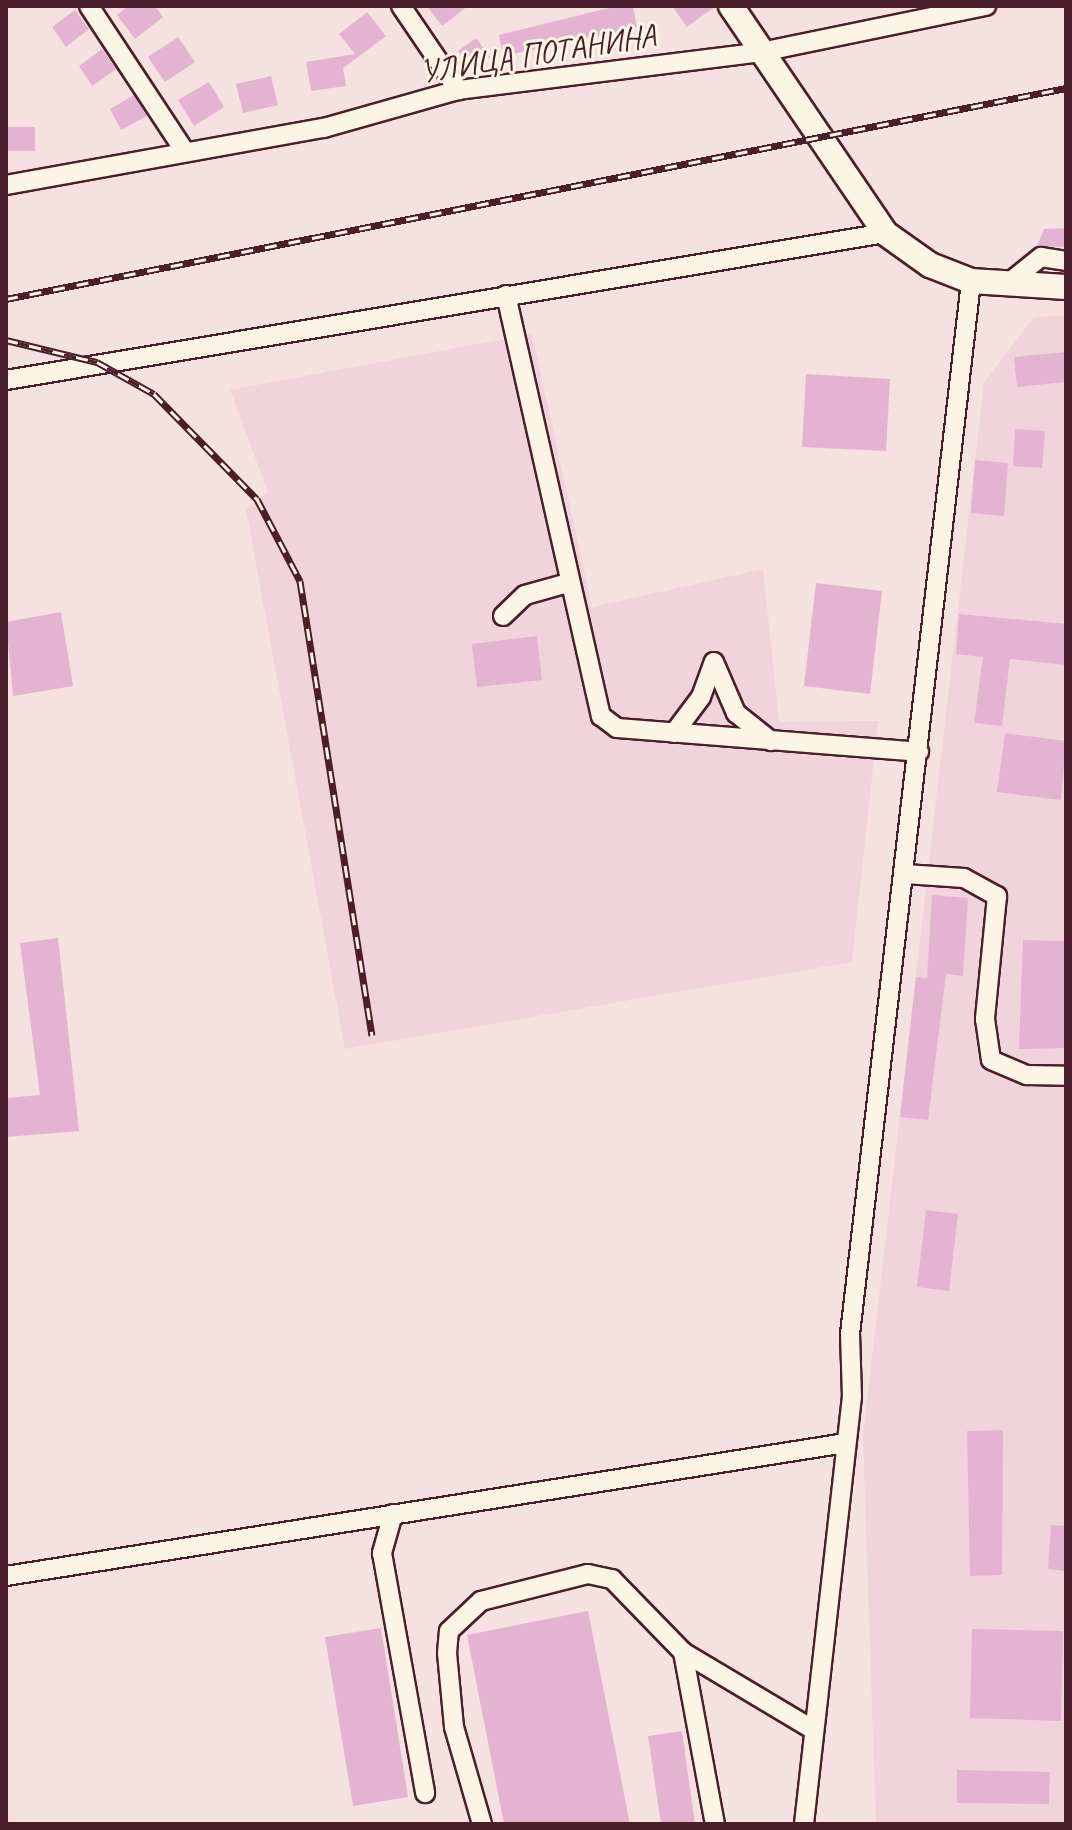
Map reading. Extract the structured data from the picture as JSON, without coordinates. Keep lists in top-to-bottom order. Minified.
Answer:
{"streets":{"street":["УЛИЦА ПОТАНИНА"]}}
